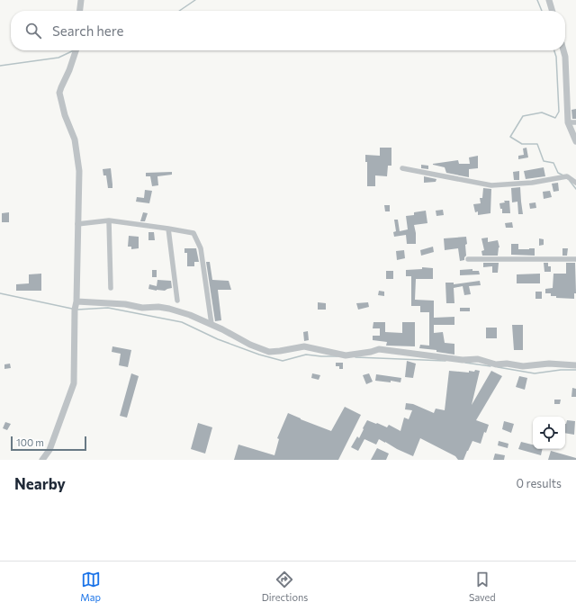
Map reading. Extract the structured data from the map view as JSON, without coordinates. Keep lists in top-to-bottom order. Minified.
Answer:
{"scale_bar":"100 m","page":{"search":"Search here","scale":"100 m","heading":["Nearby","0 results"],"nav":["Map","Directions","Saved"]}}
